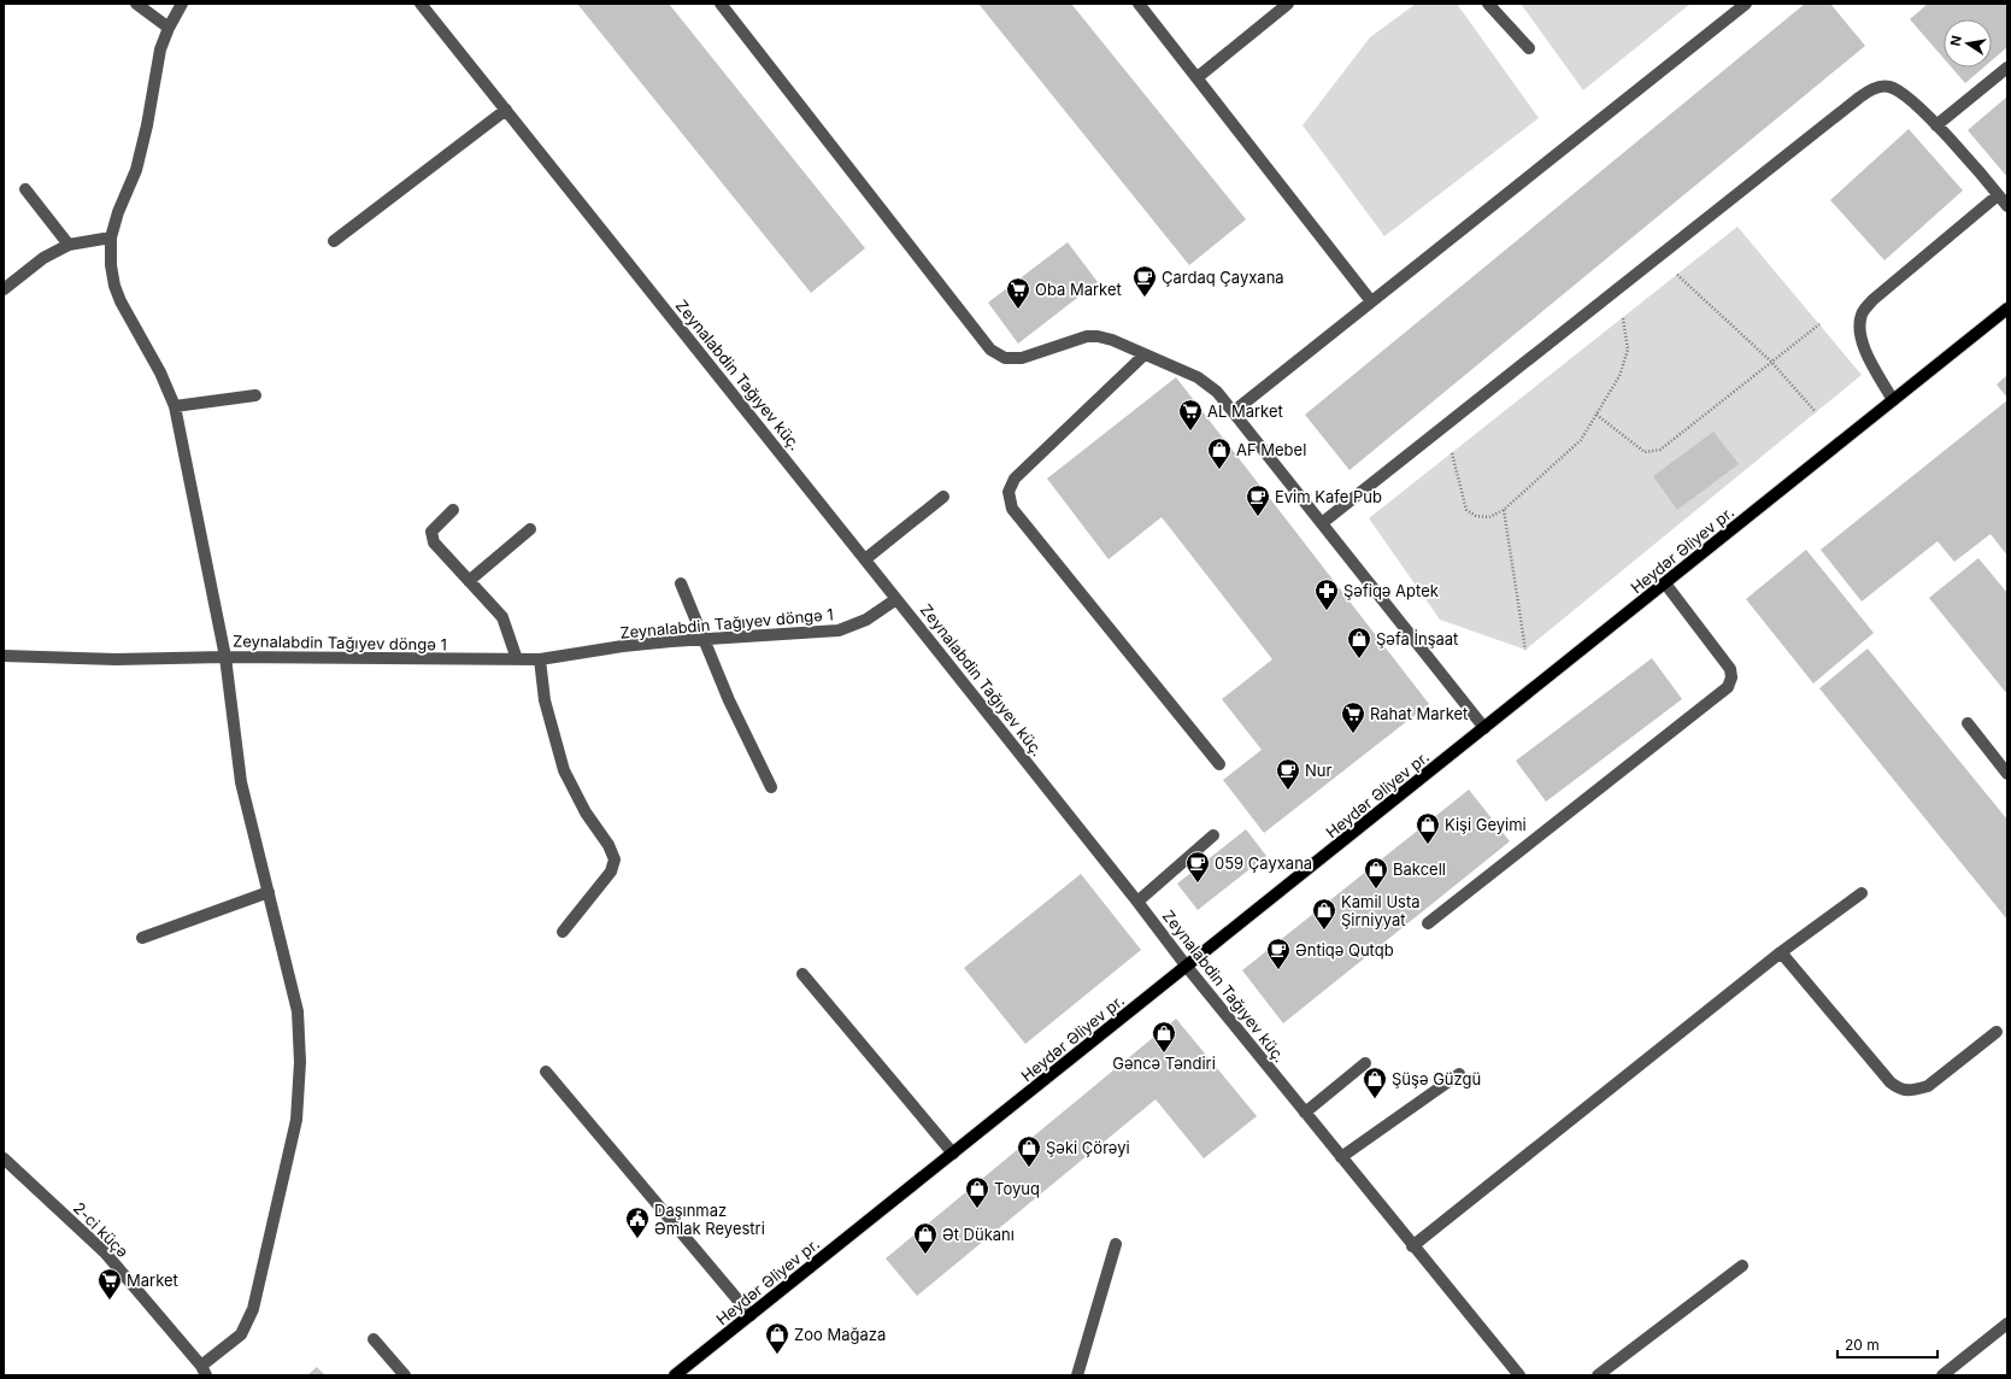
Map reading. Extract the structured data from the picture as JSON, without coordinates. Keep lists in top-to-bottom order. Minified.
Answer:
{"streets":{"main road":["Heydər Əliyev pr."],"street":["Zeynalabdin Tağıyev küç.","Zeynalabdin Tağıyev döngə 1","2-ci küçə"]},"crossings":[["Zeynalabdin Tağıyev küç.","Heydər Əliyev pr."],["Zeynalabdin Tağıyev küç.","Zeynalabdin Tağıyev döngə 1"]],"places":{"cafe":["Çardaq Çayxana","Evim Kafe Pub","Nur","059 Çayxana","Əntiqə Qutqb"],"supermarket":["Oba Market","AL Market","Rahat Market","Market"],"shop":["AF Mebel","Şəfa İnşaat","Kişi Geyimi","Bakcell","Kamil Usta Şirniyyat","Gəncə Təndiri","Şüşə Güzgü","Şəki Çörəyi","Toyuq","Ət Dükanı","Zoo Mağaza"],"pharmacy":["Şəfiqə Aptek"],"public building":["Daşınmaz Əmlak Reyestri"]},"scale_bar":"20 m","north":"left"}
